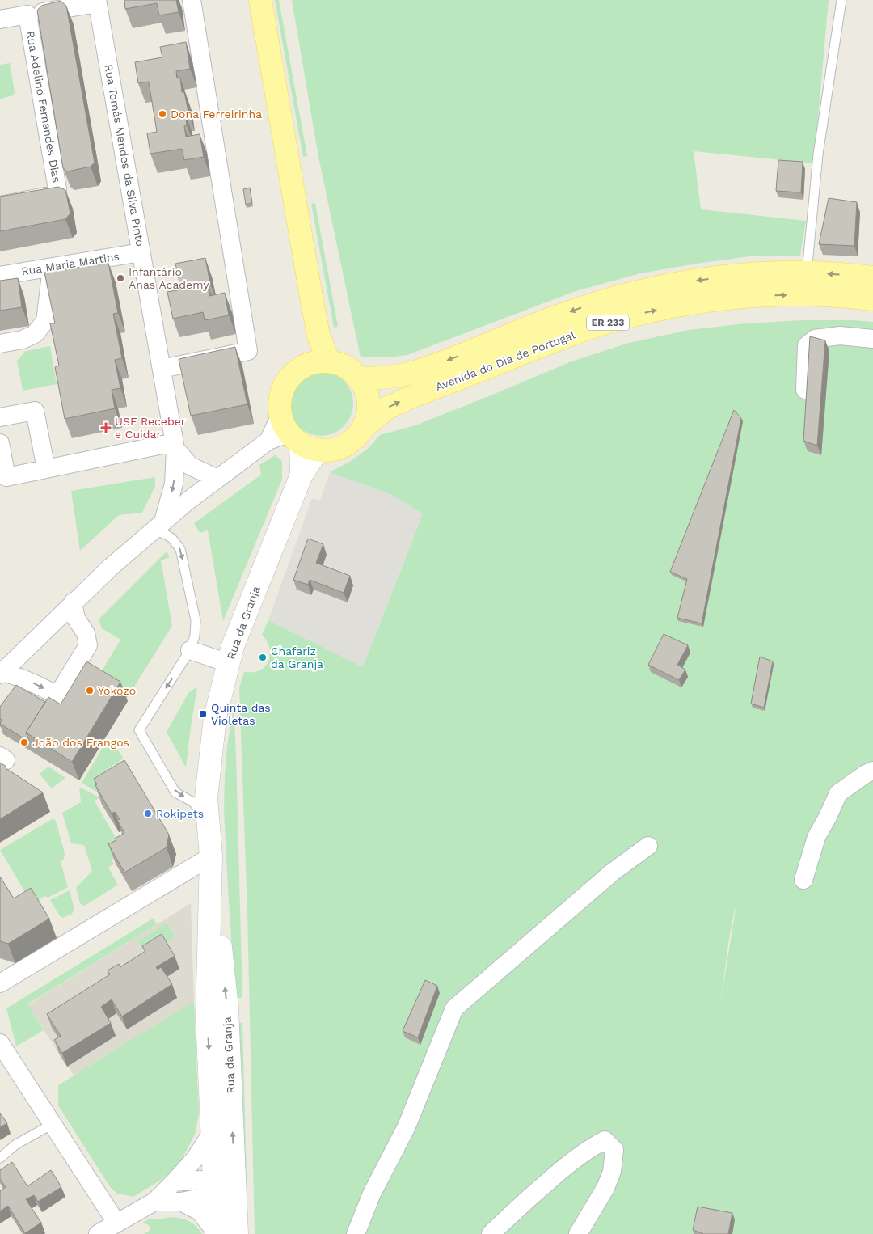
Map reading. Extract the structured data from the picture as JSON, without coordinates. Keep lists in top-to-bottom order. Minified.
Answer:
{"streets":{"main road":["ER 233","Avenida do Dia de Portugal","Rua da Granja"],"street":["Rua Adelino Fernandes Dias","Rua Tomás Mendes da Silva Pinto","Rua Maria Martins"]},"crossings":[["Rua Tomás Mendes da Silva Pinto","Rua Maria Martins"],["Avenida do Dia de Portugal","Rua da Granja"]],"places":{"other":["Dona Ferreirinha","Infantário Anas Academy","Chafariz da Granja","Yokozo","João dos Frangos","Rokipets"],"health":["USF Receber e Cuidar"],"transit":["Quinta das Violetas"]}}
